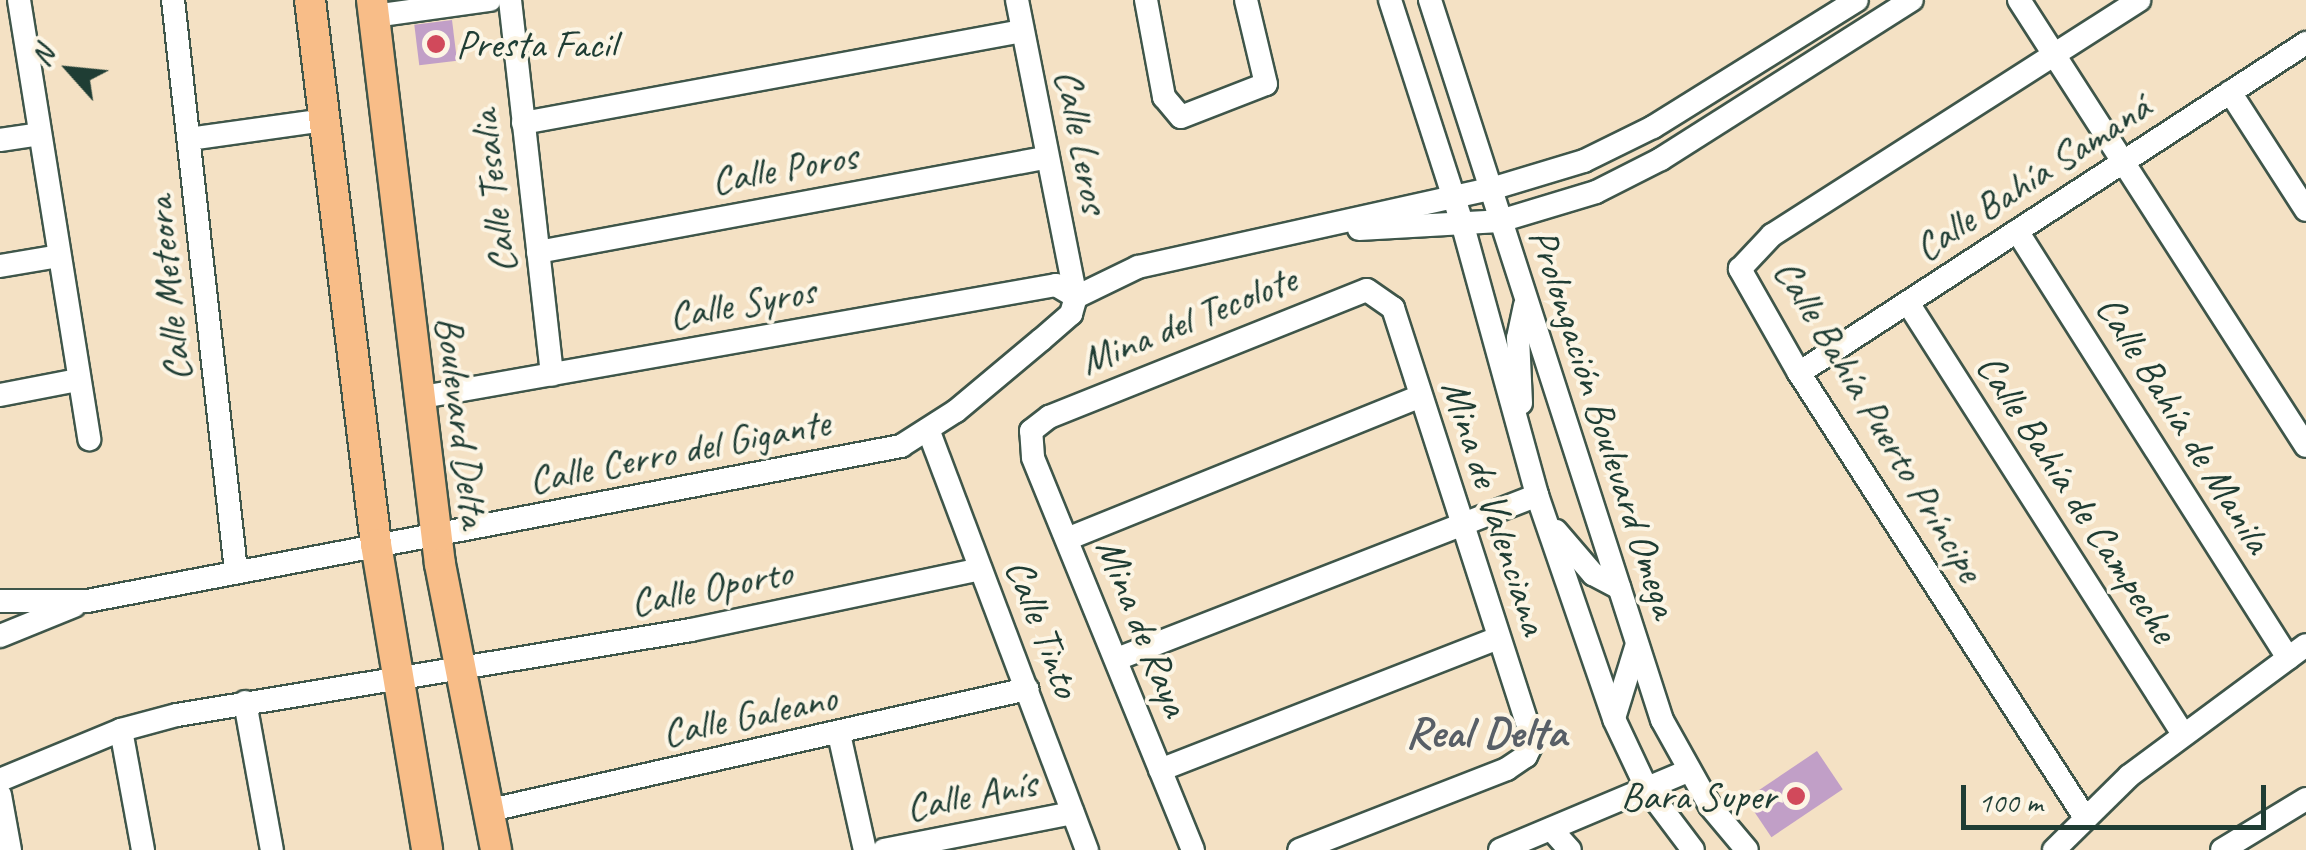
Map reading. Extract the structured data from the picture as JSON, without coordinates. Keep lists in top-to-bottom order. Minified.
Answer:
{"streets":{"main road":["Boulevard Delta"],"street":["Calle Leros","Calle Poros","Calle Bahía Samaná","Calle Tesalia","Calle Meteora","Calle Syros","Mina del Tecolote","Calle Bahía Puerto Príncipe","Prolongación Boulevard Omega","Calle Bahía de Manila","Calle Cerro del Gigante","Calle Bahía de Campeche","Mina de Valenciana","Calle Oporto","Mina de Raya","Calle Tinto","Calle Galeano","Calle Anís"]},"crossings":[["Calle Leros","Calle Poros"],["Calle Leros","Calle Syros"],["Calle Leros","Calle Cerro del Gigante"],["Calle Poros","Calle Tesalia"],["Calle Bahía Samaná","Calle Bahía Puerto Príncipe"],["Calle Bahía Samaná","Calle Bahía de Manila"],["Calle Bahía Samaná","Calle Bahía de Campeche"],["Calle Tesalia","Calle Syros"],["Calle Meteora","Calle Cerro del Gigante"],["Calle Syros","Boulevard Delta"],["Calle Syros","Calle Cerro del Gigante"],["Mina del Tecolote","Mina de Valenciana"],["Mina del Tecolote","Mina de Raya"],["Boulevard Delta","Calle Cerro del Gigante"],["Boulevard Delta","Calle Oporto"],["Boulevard Delta","Calle Galeano"],["Prolongación Boulevard Omega","Calle Cerro del Gigante"],["Calle Cerro del Gigante","Calle Tinto"],["Calle Oporto","Calle Tinto"],["Calle Tinto","Calle Galeano"],["Calle Tinto","Calle Anís"]],"districts":["Real Delta"],"places":["Presta Facil","Bara Super"],"scale_bar":"100 m","north":"top left"}
